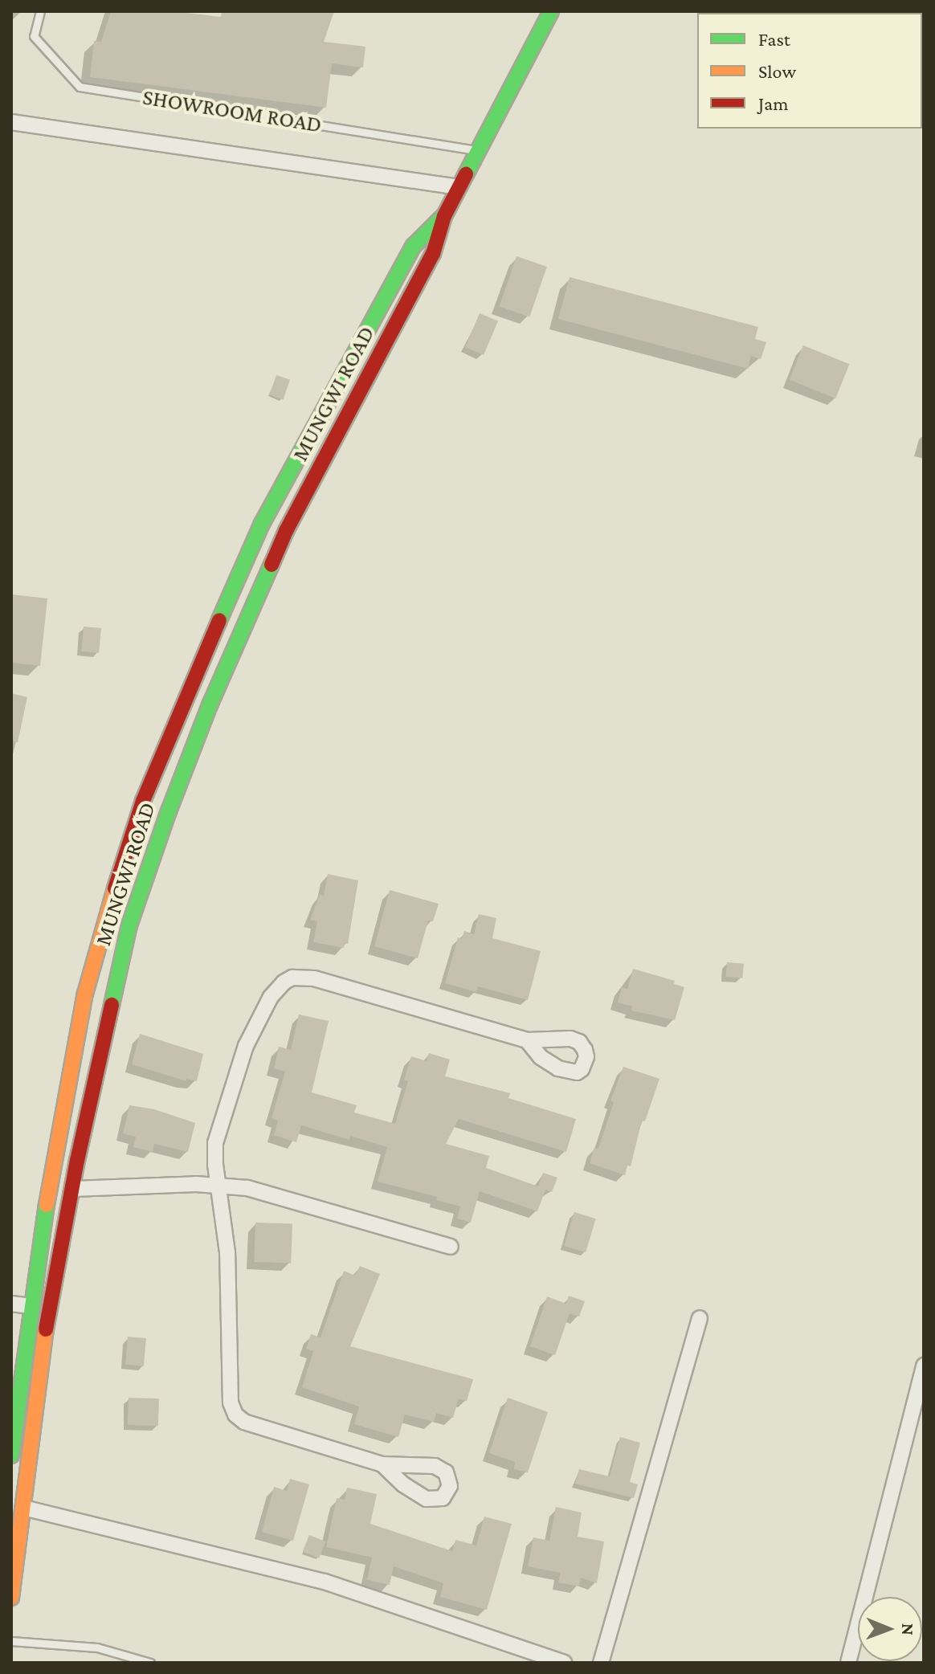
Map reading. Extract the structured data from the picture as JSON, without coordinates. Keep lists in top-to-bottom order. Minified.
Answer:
{"streets":{"main road":["MUNGWI ROAD"],"lane":["SHOWROOM ROAD"]},"crossings":[["SHOWROOM ROAD","MUNGWI ROAD"]],"legend":["Fast","Slow","Jam"],"north":"right"}
